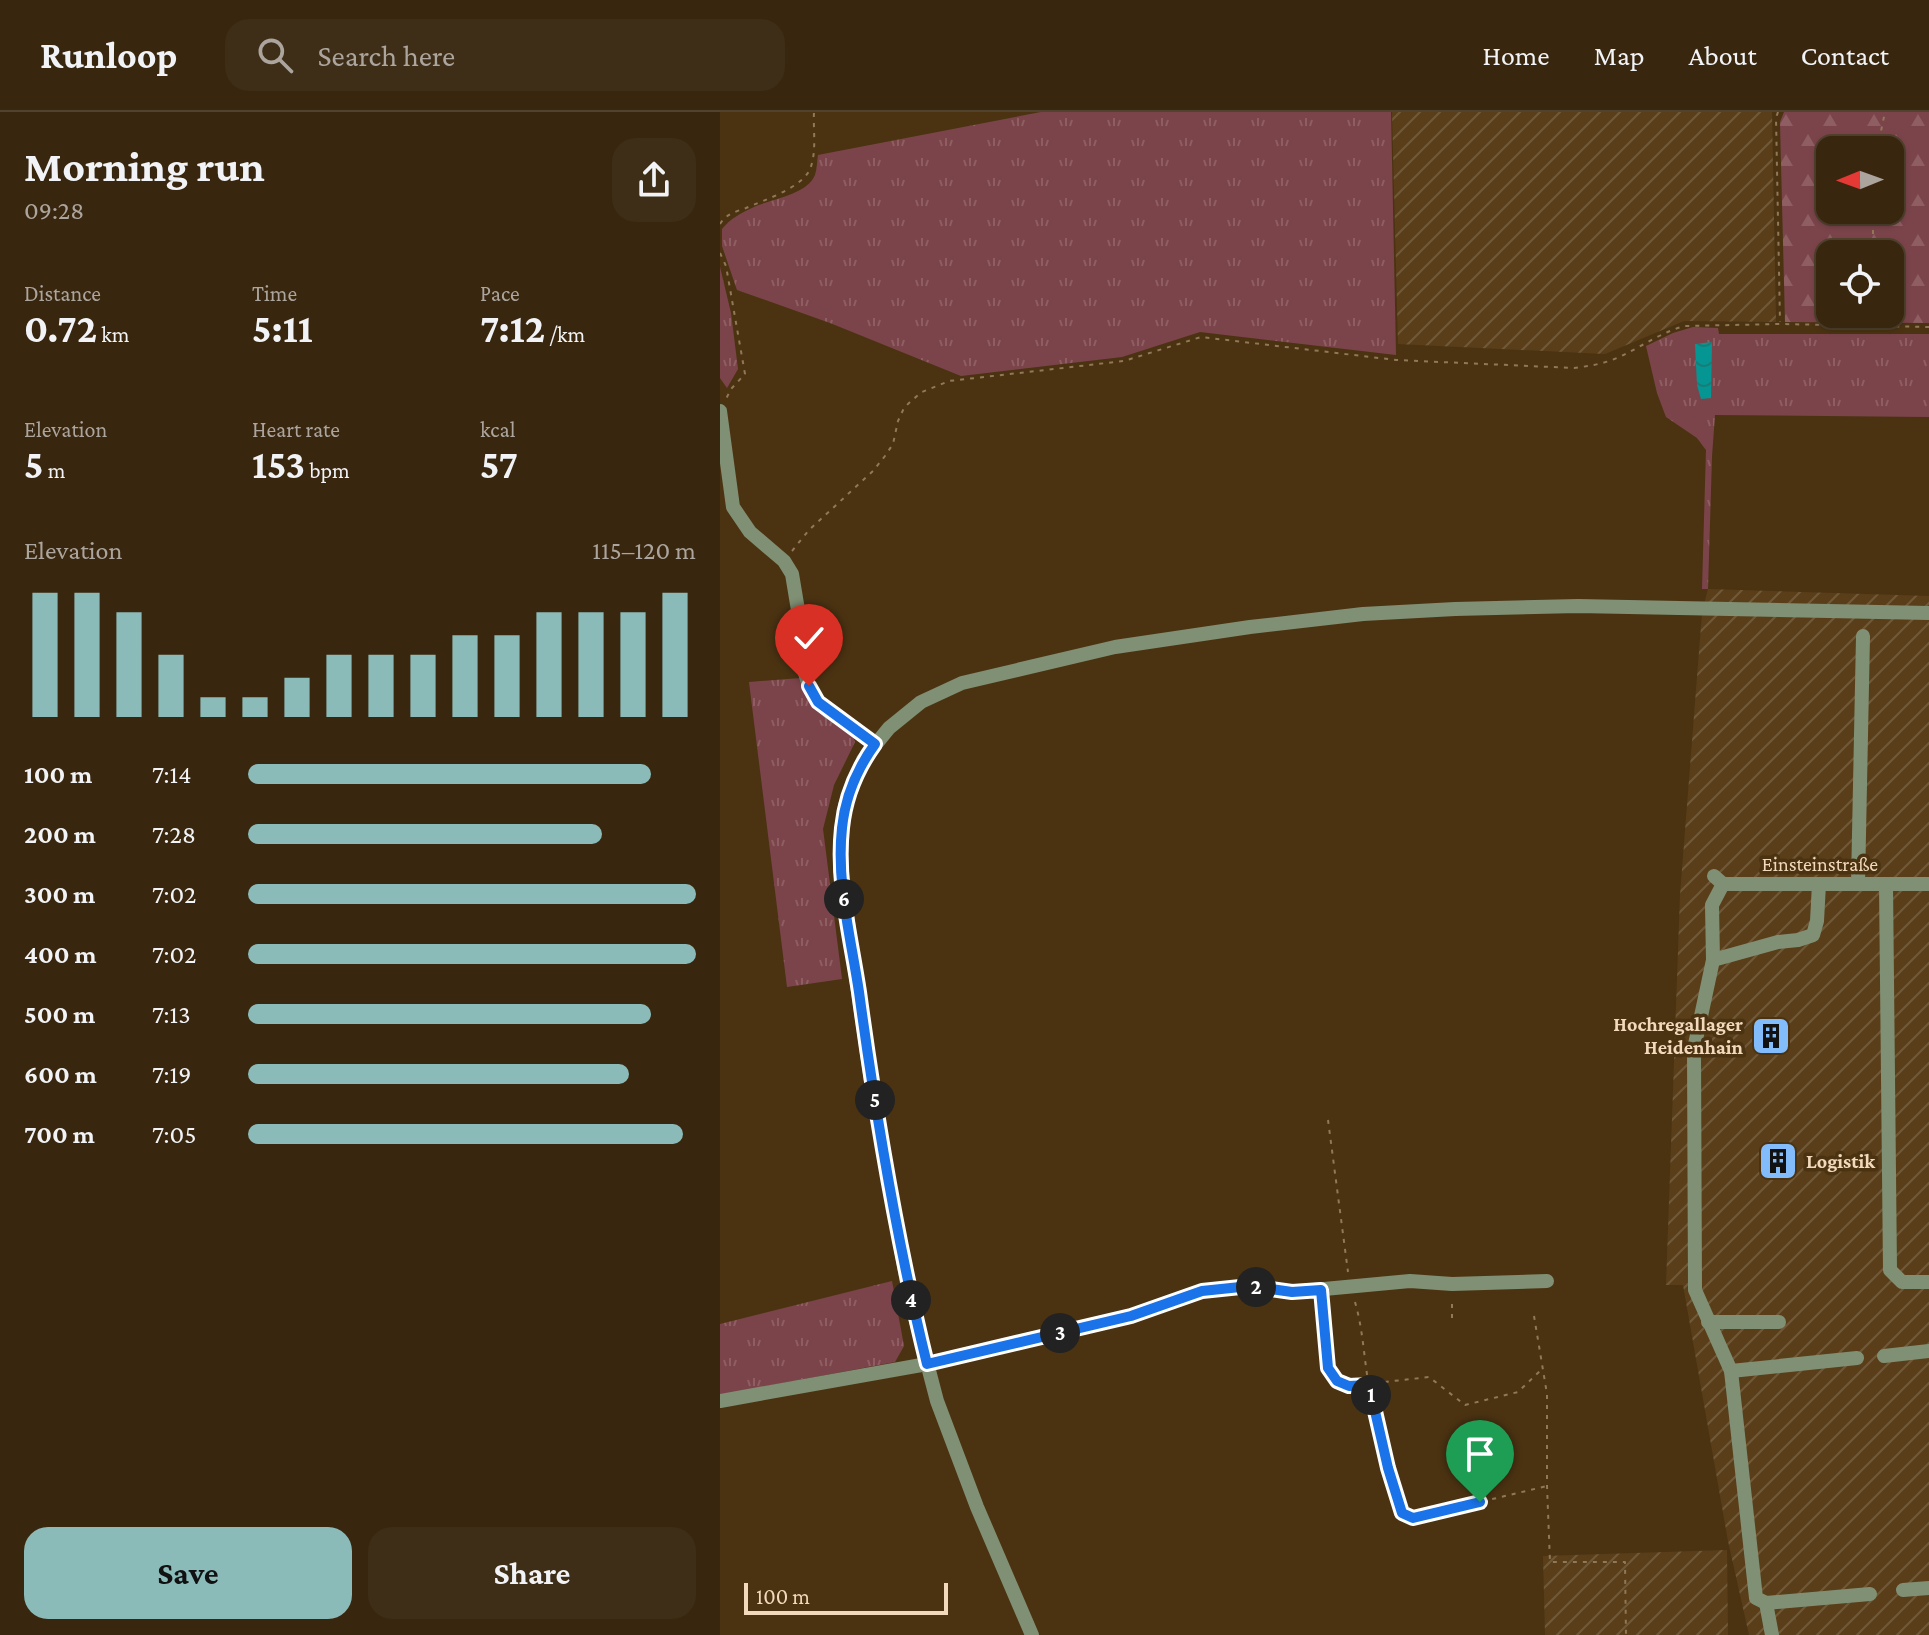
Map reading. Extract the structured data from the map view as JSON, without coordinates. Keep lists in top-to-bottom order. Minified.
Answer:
{"streets":{"street":["Einsteinstraße"]},"places":{"building":["Hochregallager Heidenhain","Logistik"]},"scale_bar":"100 m","north":"left","page":{"header":"Runloop","search":"Search here","nav":["Home","Map","About","Contact"],"heading":["Morning run","09:28"],"stats":[["Distance","0.72 km"],["Time","5:11"],["Pace","7:12 /km"],["Elevation","5 m"],["Heart rate","153 bpm"],["kcal","57"]],"chart":["Elevation","115–120 m"],"list":[{"name":"100 m","note":"7:14"},{"name":"200 m","note":"7:28"},{"name":"300 m","note":"7:02"},{"name":"400 m","note":"7:02"},{"name":"500 m","note":"7:13"},{"name":"600 m","note":"7:19"},{"name":"700 m","note":"7:05"}],"pins":["6","5","2","4","3","1"],"buttons":["Save","Share"],"scale":"100 m"}}
